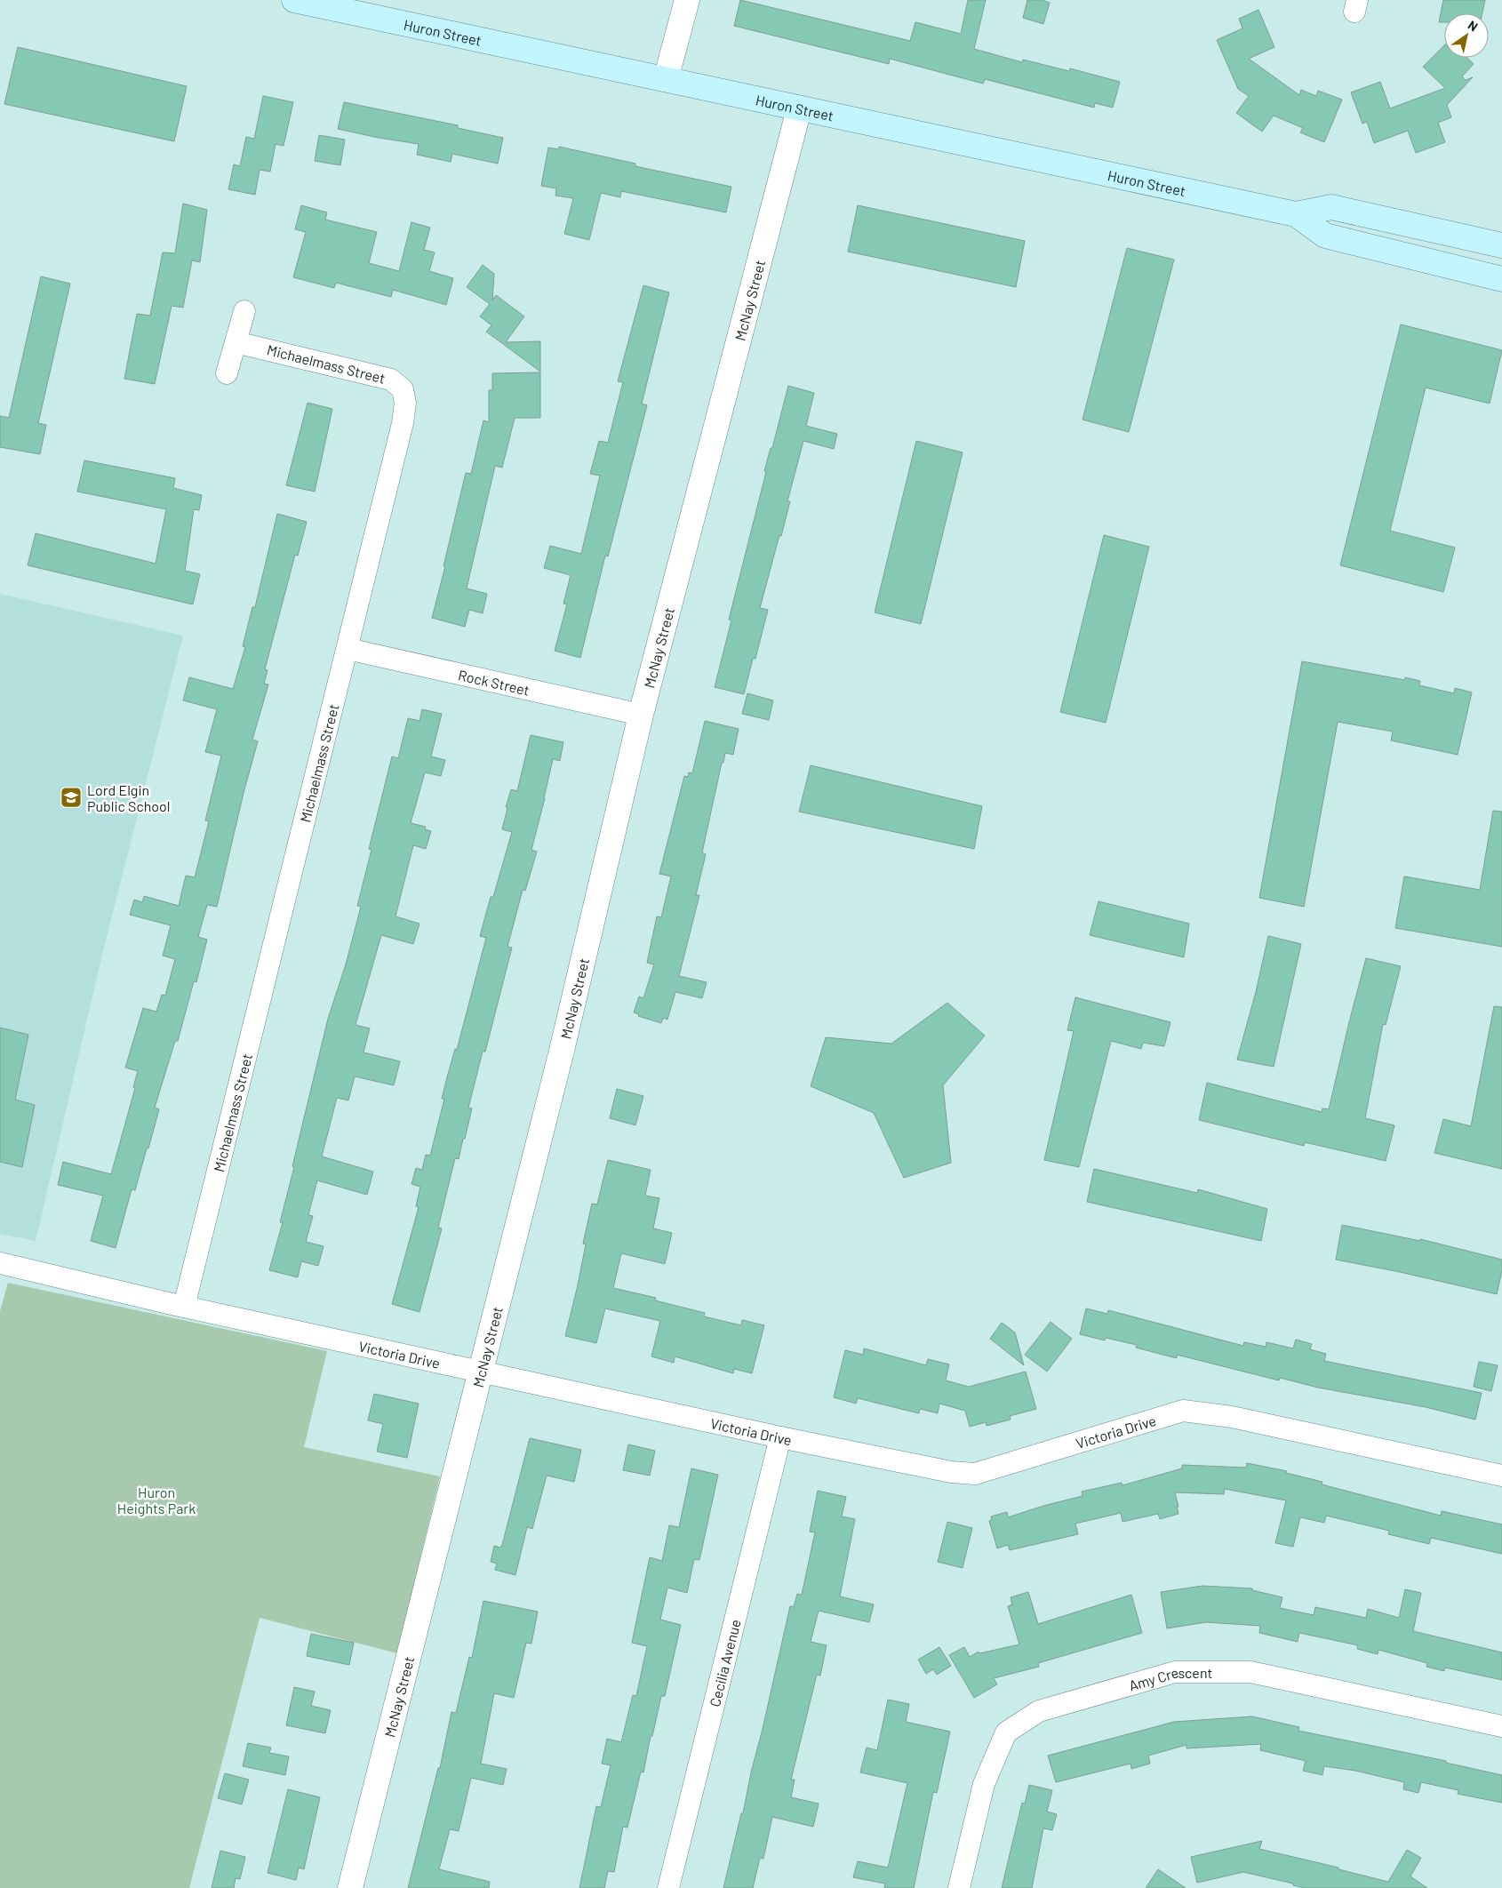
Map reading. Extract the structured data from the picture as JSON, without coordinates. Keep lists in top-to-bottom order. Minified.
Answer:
{"streets":{"main road":["Huron Street"],"street":["McNay Street","Michaelmass Street","Rock Street","Victoria Drive","Cecilia Avenue","Amy Crescent"]},"crossings":[["Huron Street","McNay Street"],["McNay Street","Rock Street"],["McNay Street","Victoria Drive"],["Michaelmass Street","Rock Street"],["Michaelmass Street","Victoria Drive"],["Victoria Drive","Cecilia Avenue"]],"parks":["Huron Heights Park"],"places":{"school or university":["Lord Elgin Public School"]},"north":"top right"}
